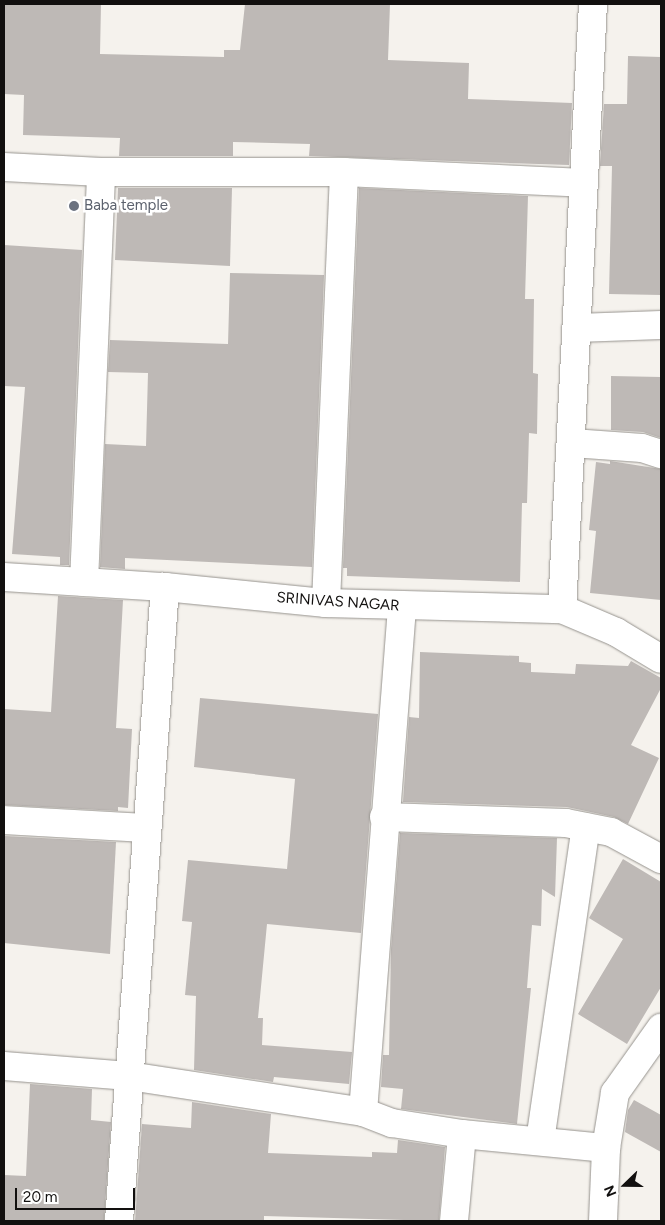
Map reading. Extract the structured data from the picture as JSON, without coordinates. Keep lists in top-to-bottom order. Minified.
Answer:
{"streets":{"street":["SRINIVAS NAGAR"]},"places":["Baba temple"],"scale_bar":"20 m","north":"left"}
